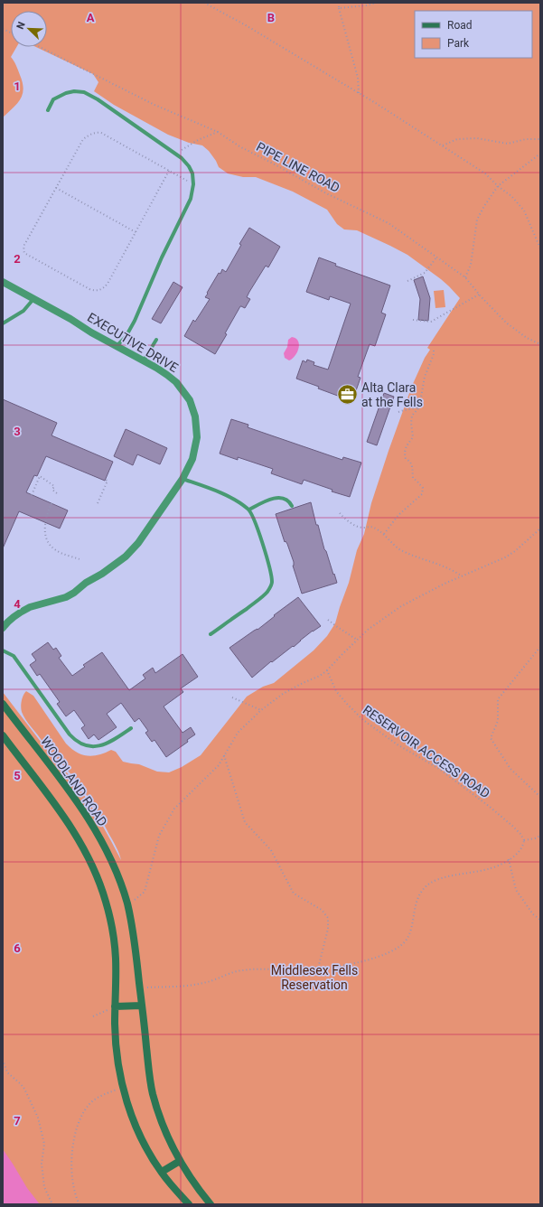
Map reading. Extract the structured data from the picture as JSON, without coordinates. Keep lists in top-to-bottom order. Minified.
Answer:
{"streets":{"main road":["WOODLAND ROAD"],"street":["EXECUTIVE DRIVE"],"path":["PIPE LINE ROAD","RESERVOIR ACCESS ROAD"]},"parks":["Middlesex Fells Reservation"],"places":{"office":["Alta Clara at the Fells"]},"legend":["Road","Park"],"north":"top left","grid":{"columns":["A","B"],"rows":["1","2","3","4","5","6","7"]}}
